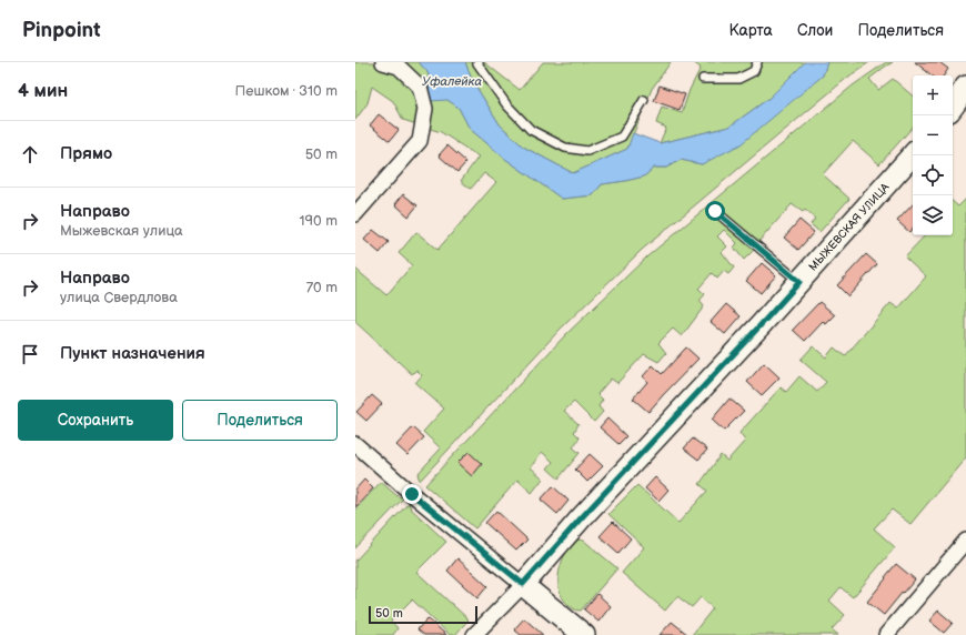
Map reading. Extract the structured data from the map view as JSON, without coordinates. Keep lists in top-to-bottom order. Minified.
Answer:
{"streets":{"street":["МЫЖЕВСКАЯ УЛИЦА"]},"water":["Уфалейка"],"scale_bar":"50 m","page":{"header":"Pinpoint","nav":["Карта","Слои","Поделиться"],"heading":["4 мин","Пешком · 310 m"],"map_buttons":["+","−"],"list":[["Прямо","50 m"],["Направо","Мыжевская улица","190 m"],["Направо","улица Свердлова","70 m"],"Пункт назначения"],"buttons":["Сохранить","Поделиться"],"scale":"50 m"}}
